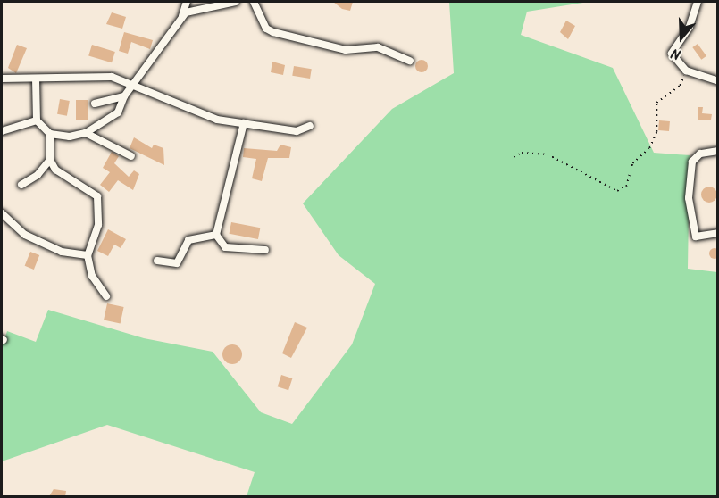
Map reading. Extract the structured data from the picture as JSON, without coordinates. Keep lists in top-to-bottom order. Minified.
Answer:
{"north":"bottom"}
